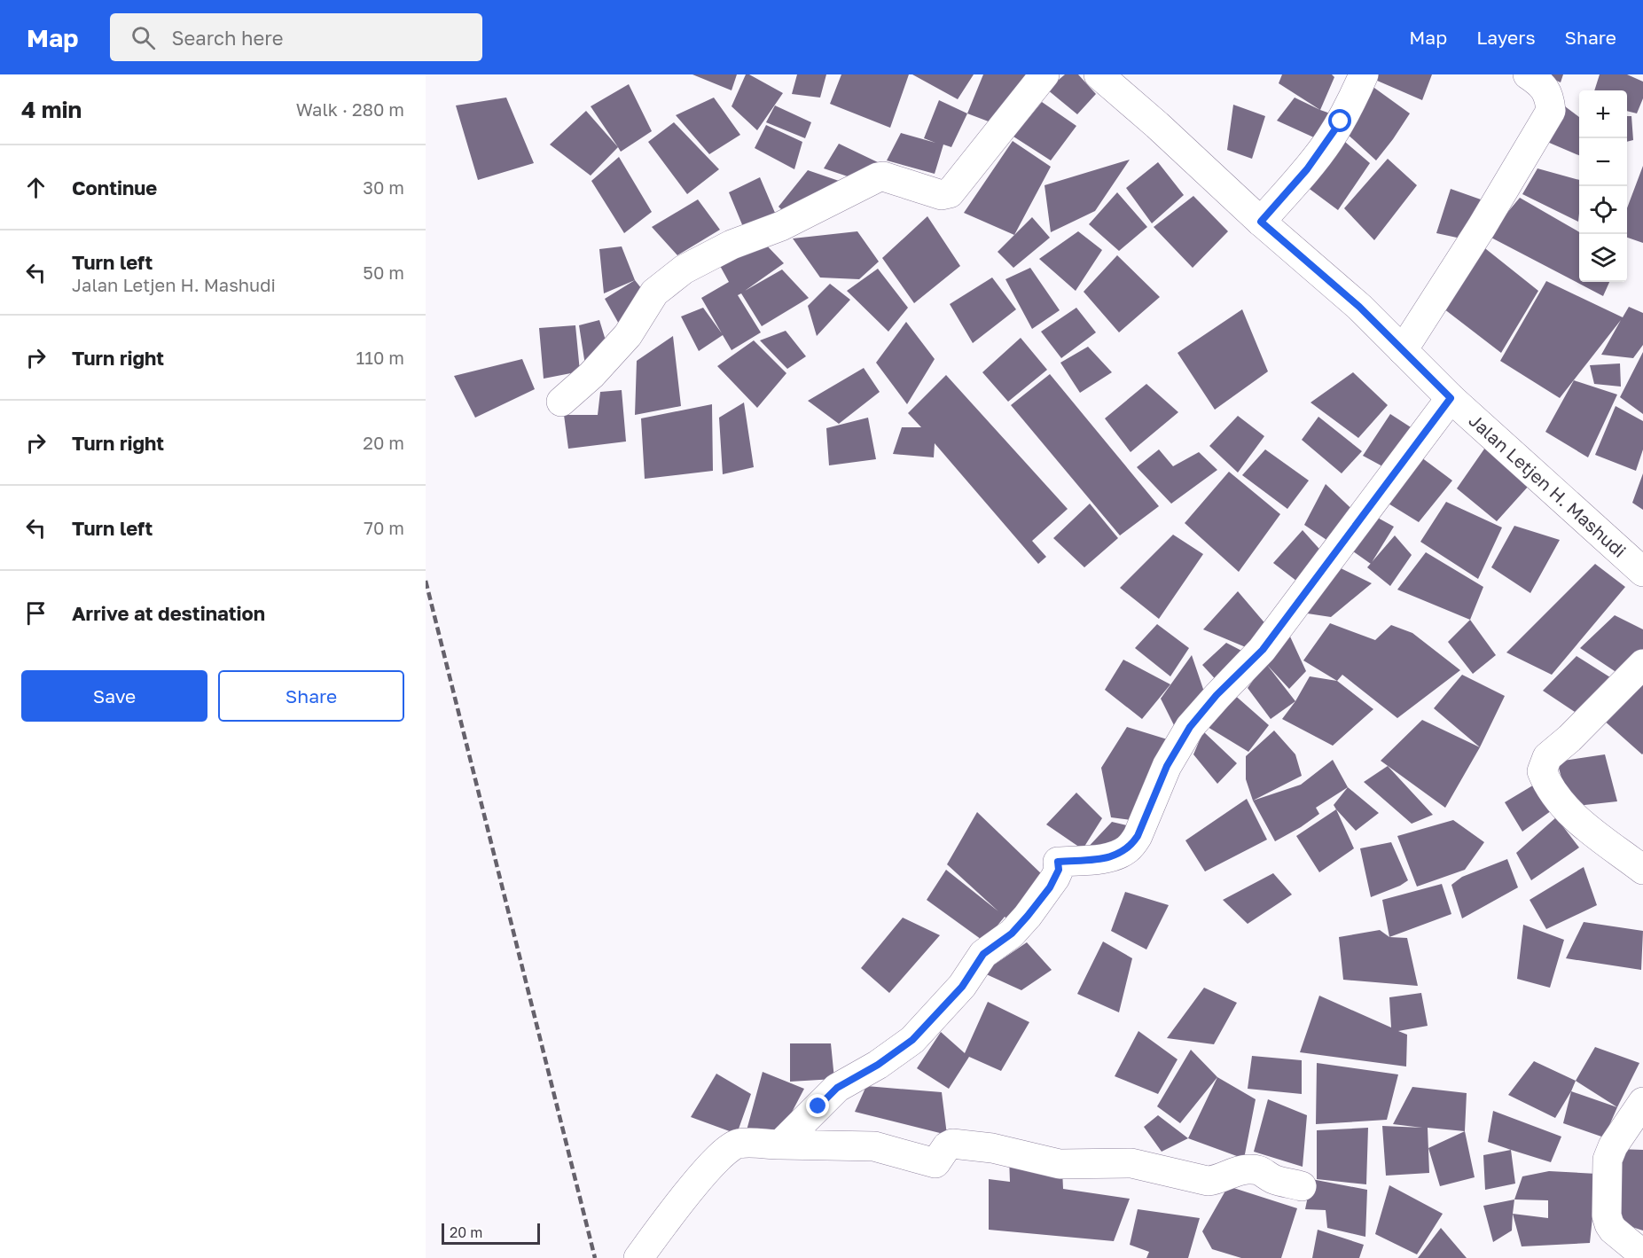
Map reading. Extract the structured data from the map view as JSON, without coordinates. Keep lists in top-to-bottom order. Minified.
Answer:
{"streets":{"street":["Jalan Letjen H. Mashudi"]},"scale_bar":"20 m","page":{"header":"Map","search":"Search here","nav":["Map","Layers","Share"],"heading":["4 min","Walk · 280 m"],"map_buttons":["+","−"],"list":[["Continue","30 m"],["Turn left","Jalan Letjen H. Mashudi","50 m"],["Turn right","110 m"],["Turn right","20 m"],["Turn left","70 m"],"Arrive at destination"],"buttons":["Save","Share"],"scale":"20 m"}}
